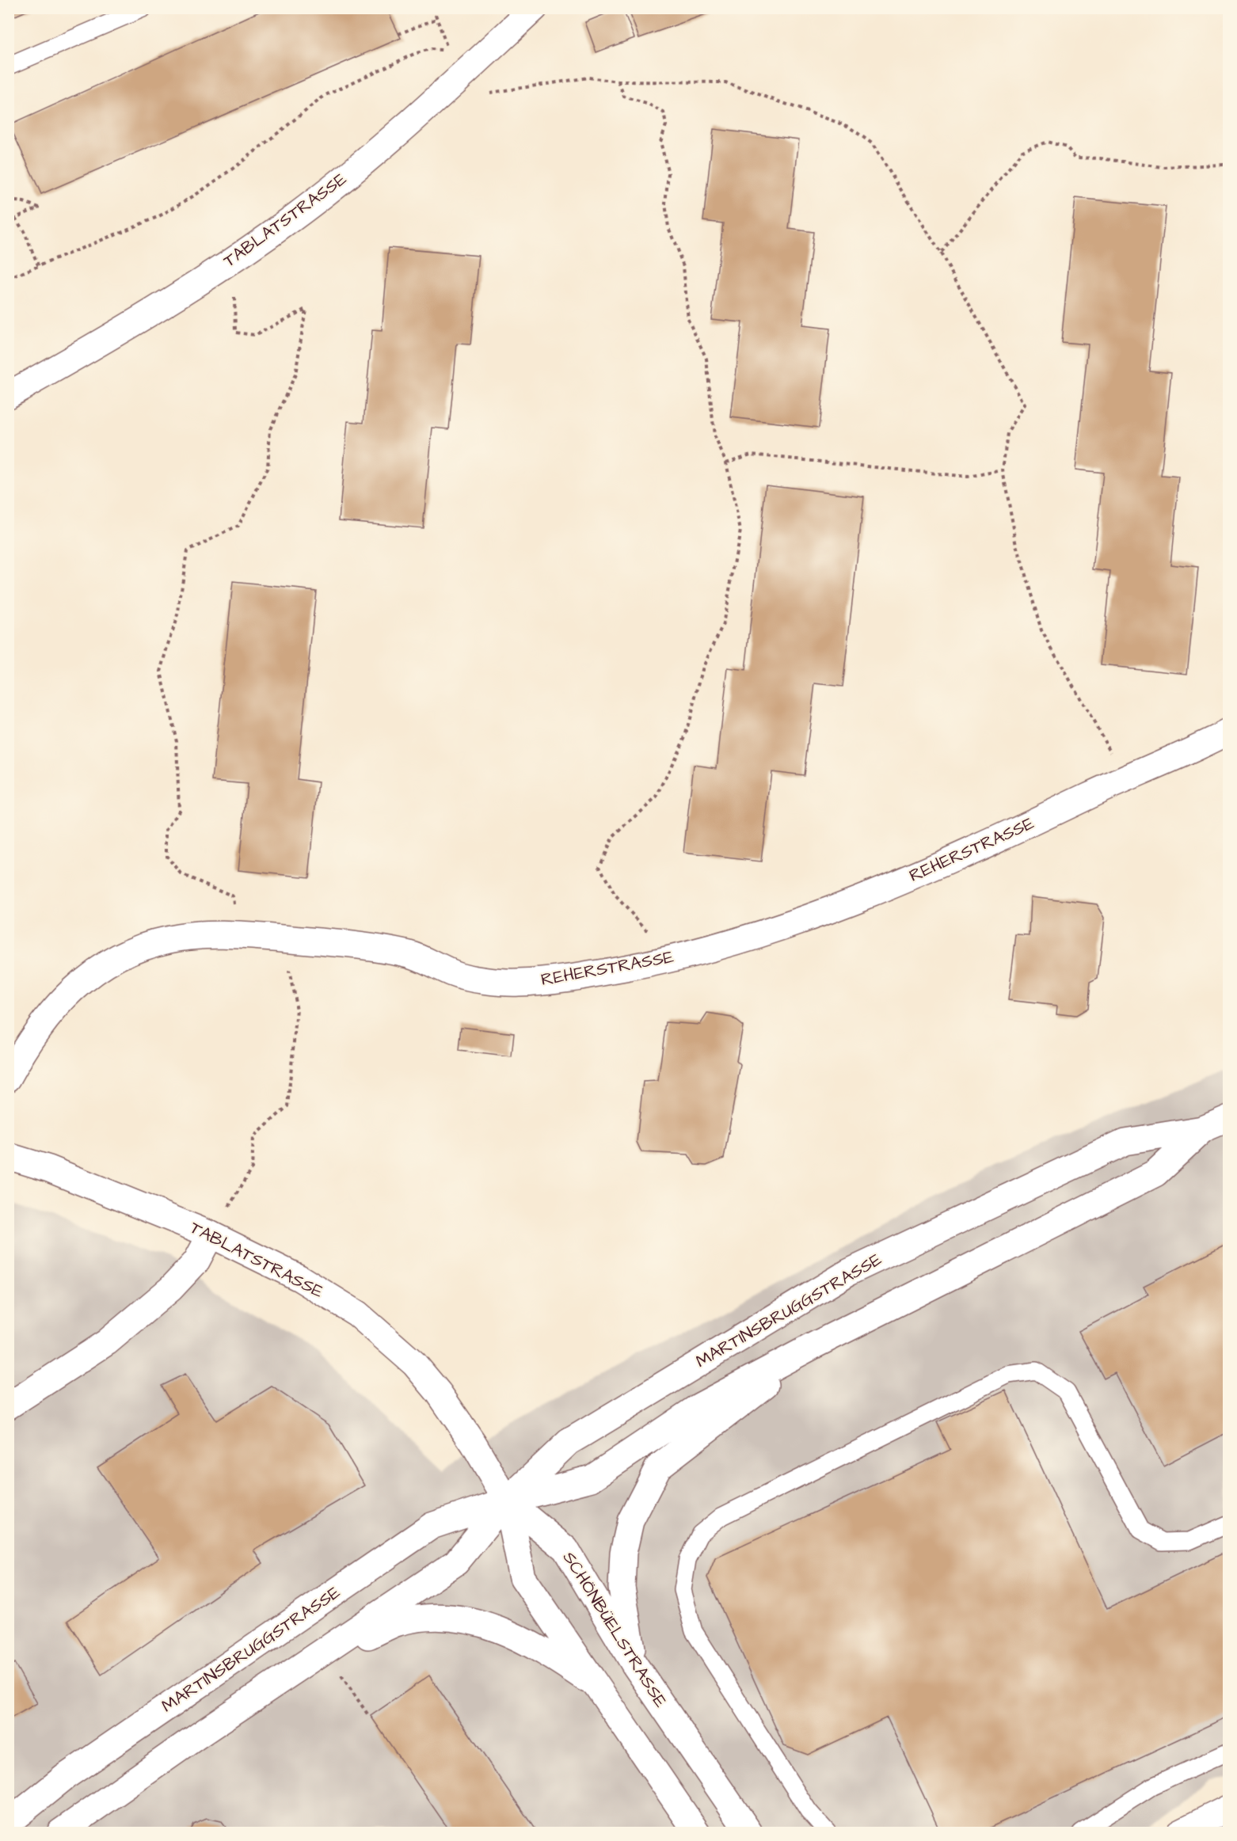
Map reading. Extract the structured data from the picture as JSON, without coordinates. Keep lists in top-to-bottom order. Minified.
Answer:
{"streets":{"main road":["TABLATSTRASSE","REHERSTRASSE","MARTINSBRUGGSTRASSE","SCHÖNBÜELSTRASSE"]},"crossings":[["TABLATSTRASSE","MARTINSBRUGGSTRASSE"],["TABLATSTRASSE","SCHÖNBÜELSTRASSE"],["MARTINSBRUGGSTRASSE","SCHÖNBÜELSTRASSE"]]}
